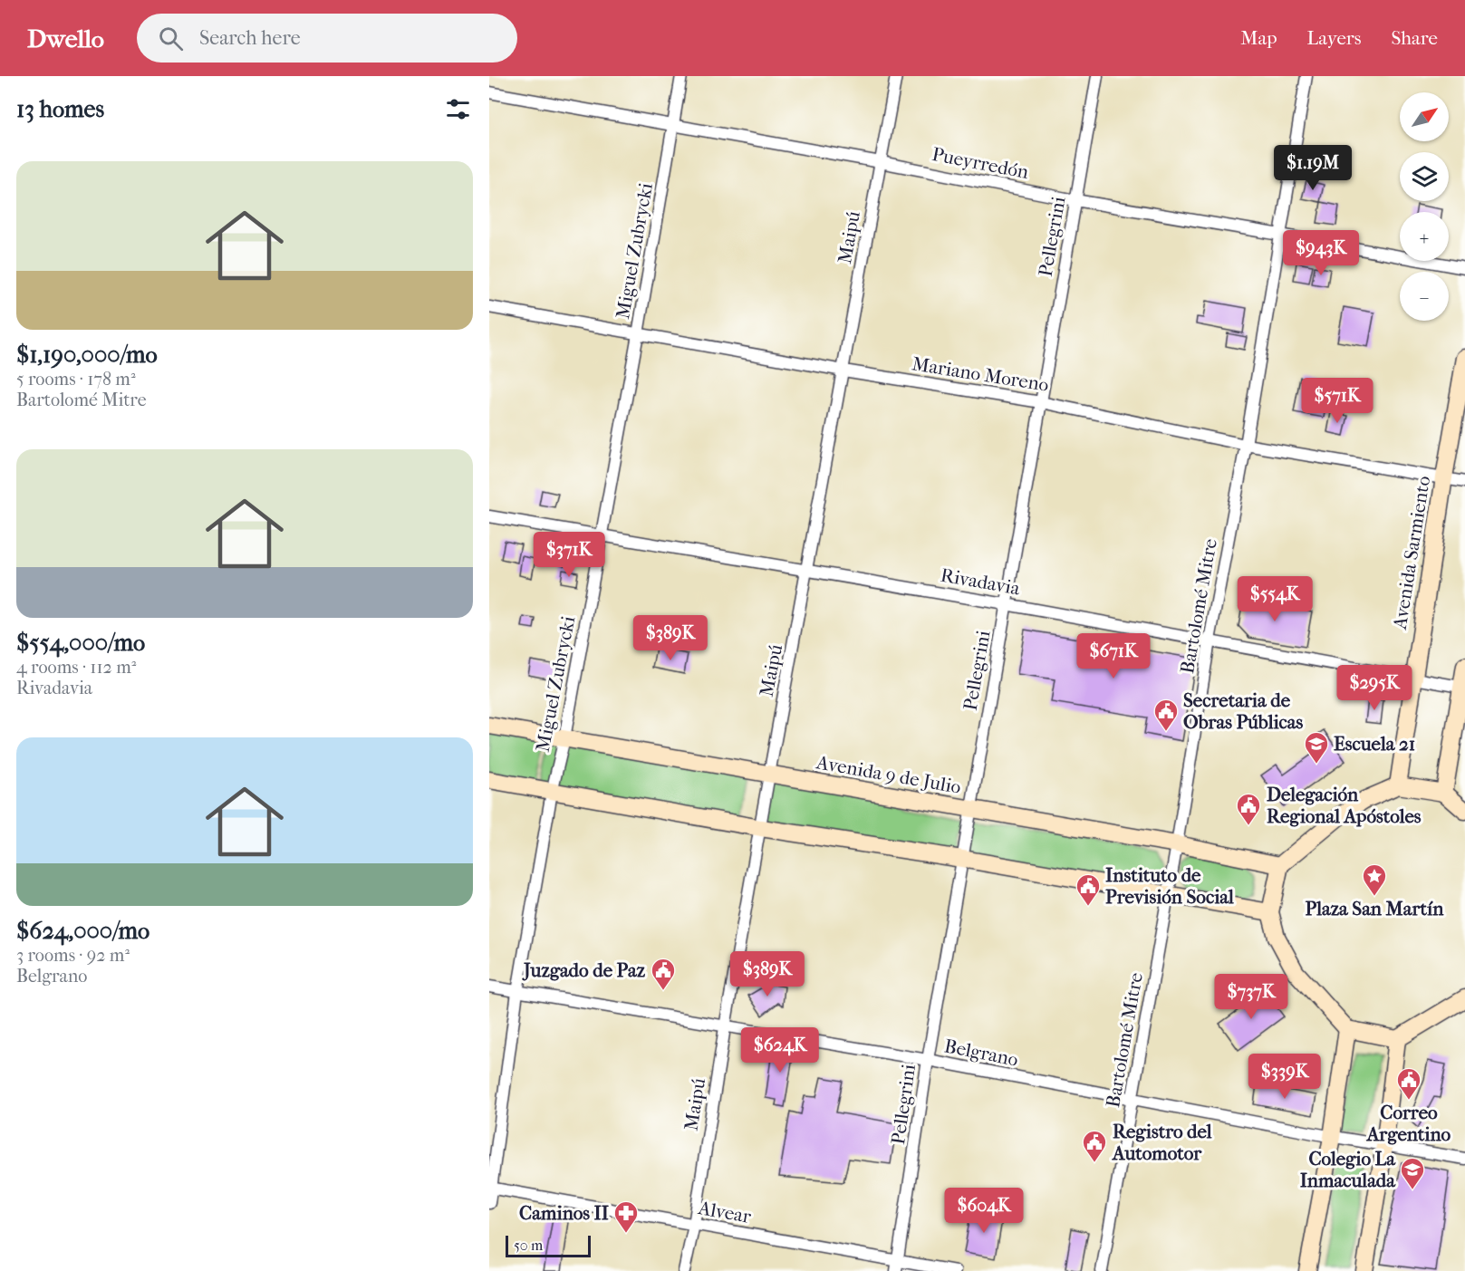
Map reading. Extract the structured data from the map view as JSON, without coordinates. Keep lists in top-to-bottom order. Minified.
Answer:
{"streets":{"main road":["Avenida Sarmiento","Avenida 9 de Julio"],"street":["Pueyrredón","Pellegrini","Maipú","Miguel Zubrycki","Mariano Moreno","Rivadavia","Bartolomé Mitre","Belgrano","Alvear"]},"crossings":[["Pueyrredón","Pellegrini"],["Pueyrredón","Maipú"],["Pueyrredón","Miguel Zubrycki"],["Pueyrredón","Bartolomé Mitre"],["Pellegrini","Mariano Moreno"],["Pellegrini","Rivadavia"],["Pellegrini","Avenida 9 de Julio"],["Pellegrini","Belgrano"],["Pellegrini","Alvear"],["Maipú","Mariano Moreno"],["Maipú","Rivadavia"],["Maipú","Avenida 9 de Julio"],["Maipú","Belgrano"],["Maipú","Alvear"],["Miguel Zubrycki","Mariano Moreno"],["Miguel Zubrycki","Rivadavia"],["Miguel Zubrycki","Avenida 9 de Julio"],["Miguel Zubrycki","Belgrano"],["Miguel Zubrycki","Alvear"],["Mariano Moreno","Avenida Sarmiento"],["Mariano Moreno","Bartolomé Mitre"],["Avenida Sarmiento","Rivadavia"],["Rivadavia","Bartolomé Mitre"],["Bartolomé Mitre","Avenida 9 de Julio"],["Bartolomé Mitre","Belgrano"]],"places":{"public building":["Secretaria de Obras Públicas","Delegación Regional Apóstoles","Instituto de Previsión Social","Juzgado de Paz","Correo Argentino","Registro del Automotor"],"school or university":["Escuela 21","Colegio La Inmaculada"],"place":["Plaza San Martín"],"pharmacy":["Caminos II"]},"scale_bar":"50 m","north":"top right","page":{"header":"Dwello","search":"Search here","nav":["Map","Layers","Share"],"heading":"13 homes","map_buttons":["+","−"],"list":[{"name":"$1,190,000/mo","note":"5 rooms · 178 m² · Bartolomé Mitre"},{"name":"$554,000/mo","note":"4 rooms · 112 m² · Rivadavia"},{"name":"$624,000/mo","note":"3 rooms · 92 m² · Belgrano"}],"price":["$1.19M","$943K","$571K","$371K","$554K","$389K","$671K","$295K","$389K","$737K","$624K","$339K","$604K"],"scale":"50 m"}}
